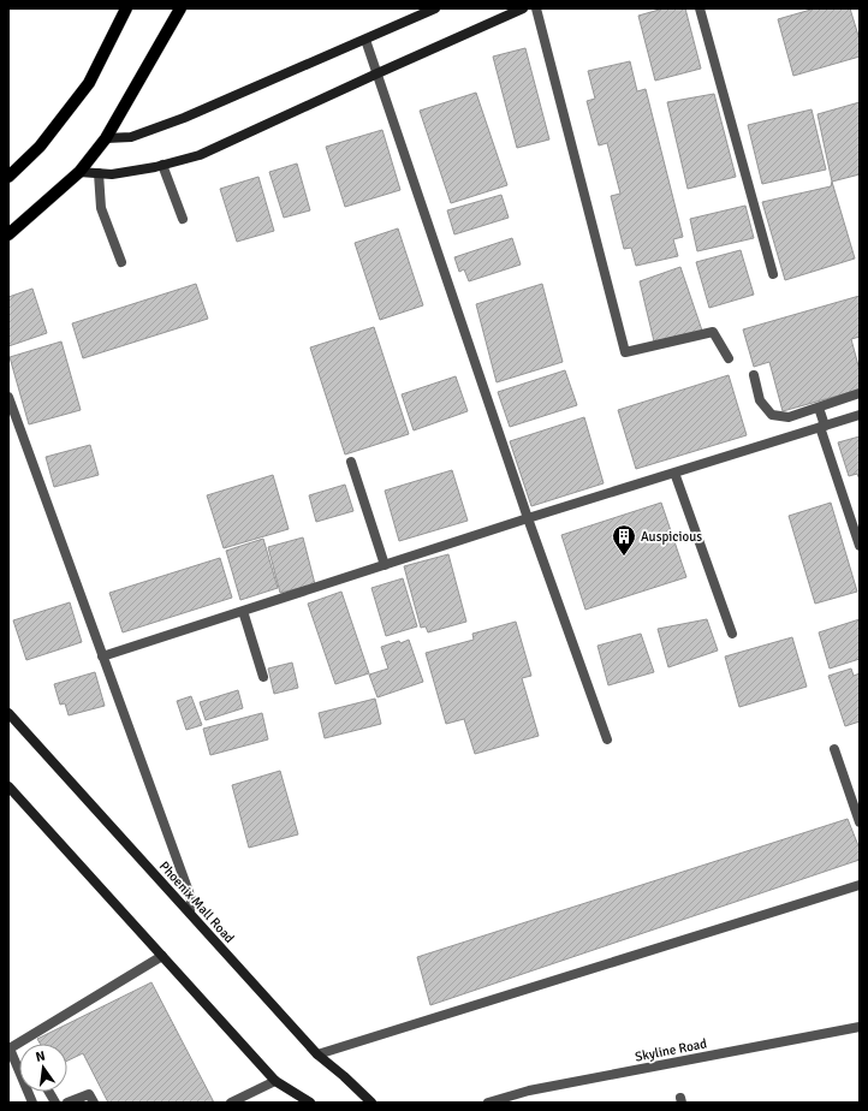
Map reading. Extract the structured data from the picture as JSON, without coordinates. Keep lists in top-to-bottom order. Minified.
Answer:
{"streets":{"street":["Phoenix Mall Road","Skyline Road"]},"places":{"building":["Auspicious"]},"north":"top"}
